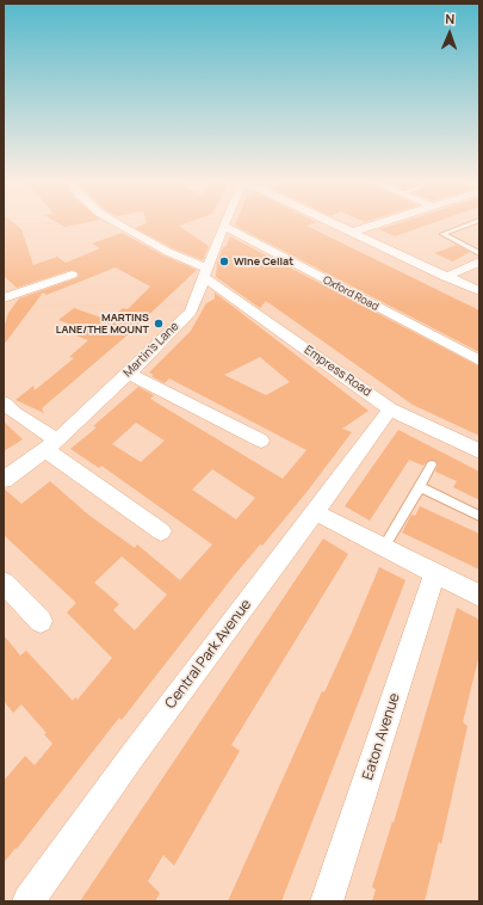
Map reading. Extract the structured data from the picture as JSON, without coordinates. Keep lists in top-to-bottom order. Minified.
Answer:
{"streets":{"street":["Oxford Road","Martin's Lane","Empress Road","Central Park Avenue","Eaton Avenue"]},"crossings":[["Oxford Road","Martin's Lane"],["Martin's Lane","Empress Road"],["Empress Road","Central Park Avenue"]],"places":["Wine Cellat","MARTINS LANE/THE MOUNT"],"north":"top"}
